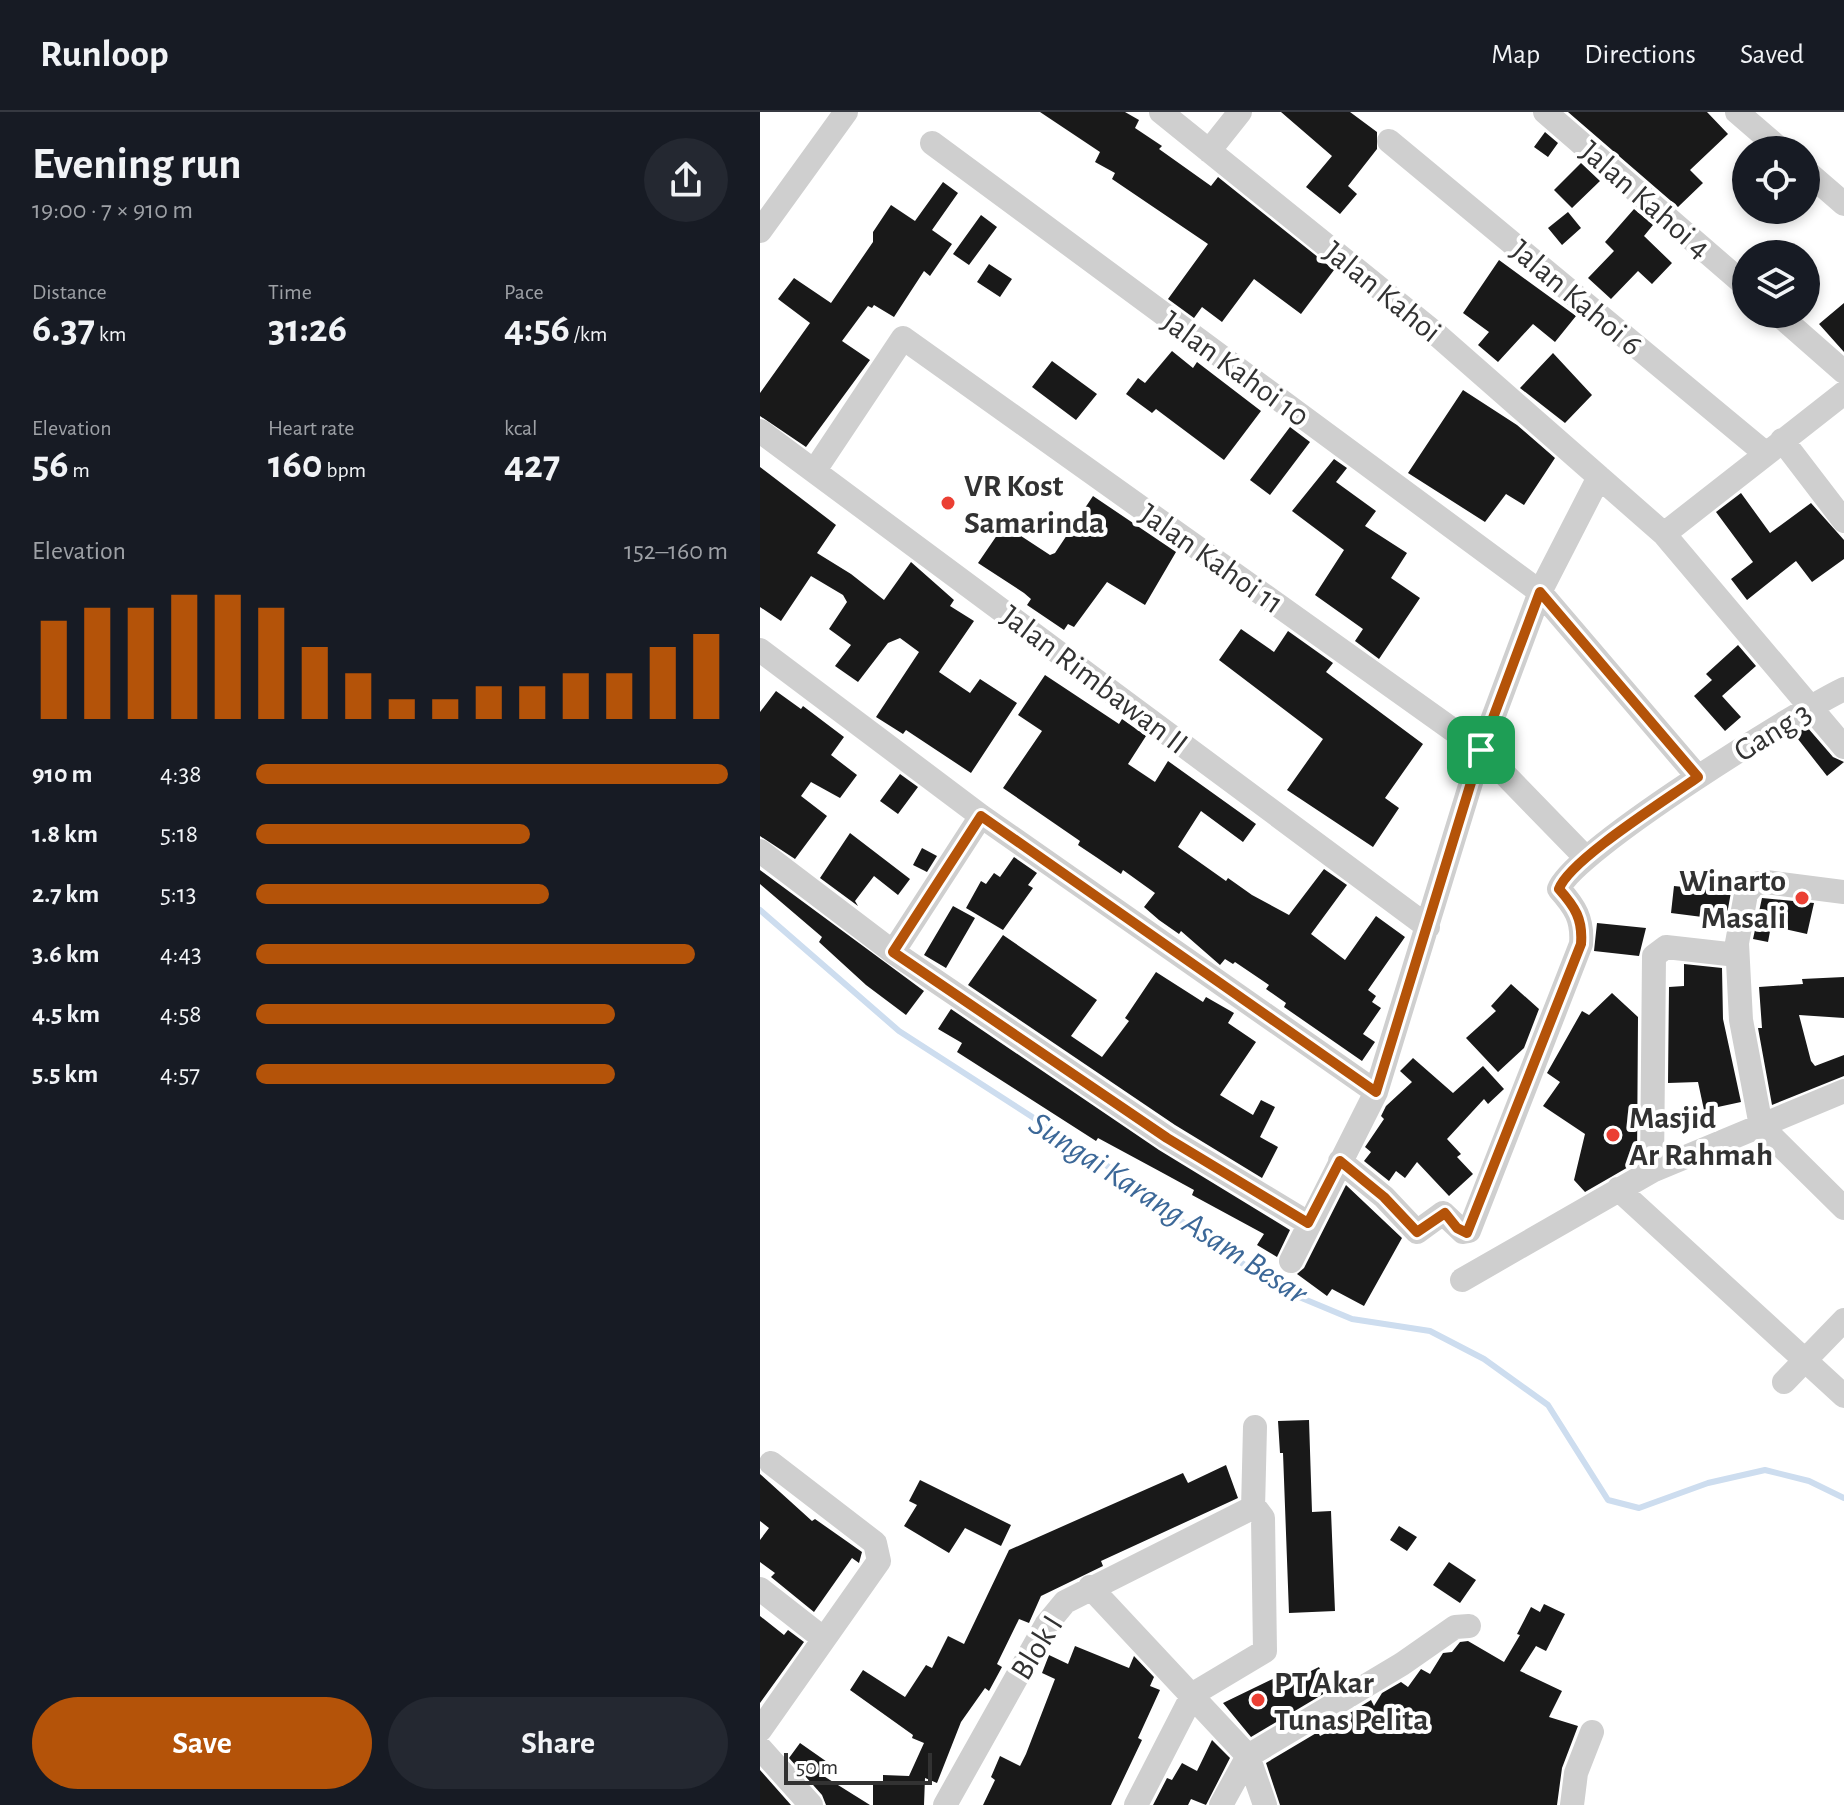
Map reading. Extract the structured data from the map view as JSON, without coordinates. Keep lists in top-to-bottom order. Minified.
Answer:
{"streets":{"street":["Jalan Kahoi 4","Jalan Kahoi","Jalan Kahoi 6","Jalan Kahoi 10","Jalan Kahoi 11","Jalan Rimbawan II","Gang 3","Blok I"]},"crossings":[["Jalan Kahoi","Gang 3"],["Jalan Kahoi 10","Gang 3"],["Jalan Kahoi 11","Jalan Rimbawan II"],["Jalan Kahoi 11","Gang 3"]],"water":["Sungai Karang Asam Besar"],"places":["VR Kost Samarinda","Winarto Masali","Masjid Ar Rahmah","PT Akar Tunas Pelita"],"scale_bar":"50 m","page":{"header":"Runloop","nav":["Map","Directions","Saved"],"heading":["Evening run","19:00 · 7 × 910 m"],"stats":[["Distance","6.37 km"],["Time","31:26"],["Pace","4:56 /km"],["Elevation","56 m"],["Heart rate","160 bpm"],["kcal","427"]],"chart":["Elevation","152–160 m"],"list":[{"name":"910 m","note":"4:38"},{"name":"1.8 km","note":"5:18"},{"name":"2.7 km","note":"5:13"},{"name":"3.6 km","note":"4:43"},{"name":"4.5 km","note":"4:58"},{"name":"5.5 km","note":"4:57"}],"buttons":["Save","Share"],"scale":"50 m"}}
